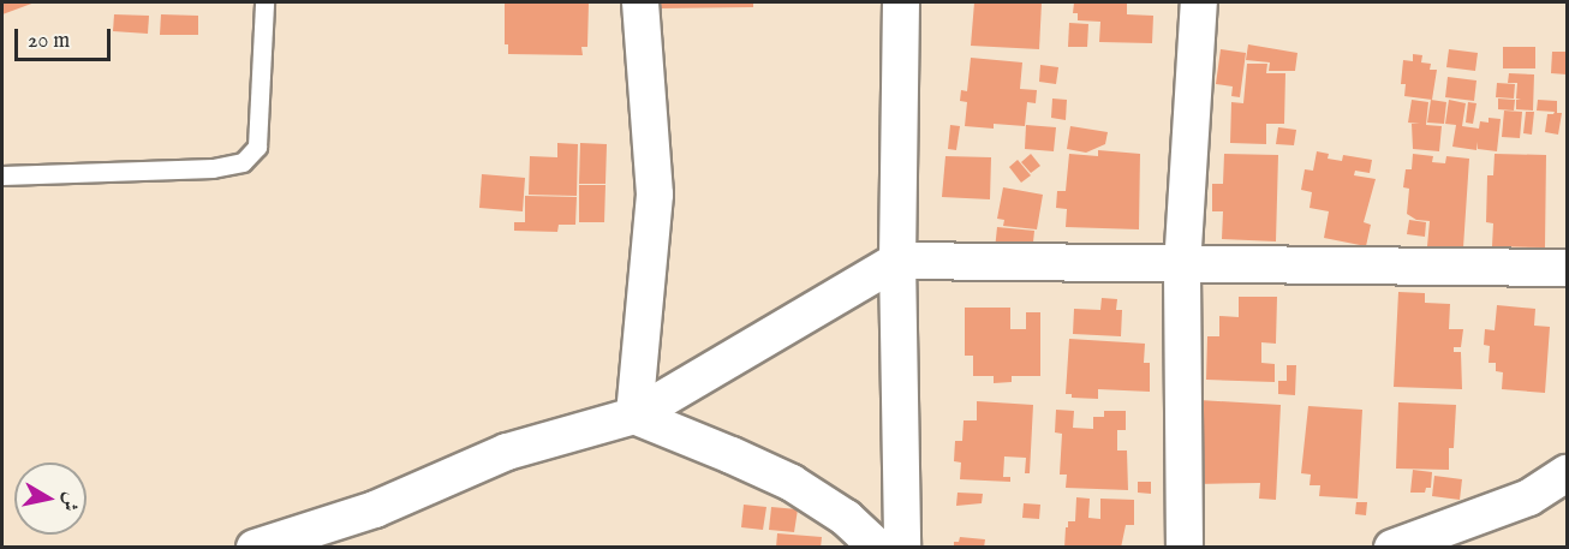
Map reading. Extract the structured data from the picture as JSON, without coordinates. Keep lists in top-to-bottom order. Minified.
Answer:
{"scale_bar":"20 m","north":"right"}
